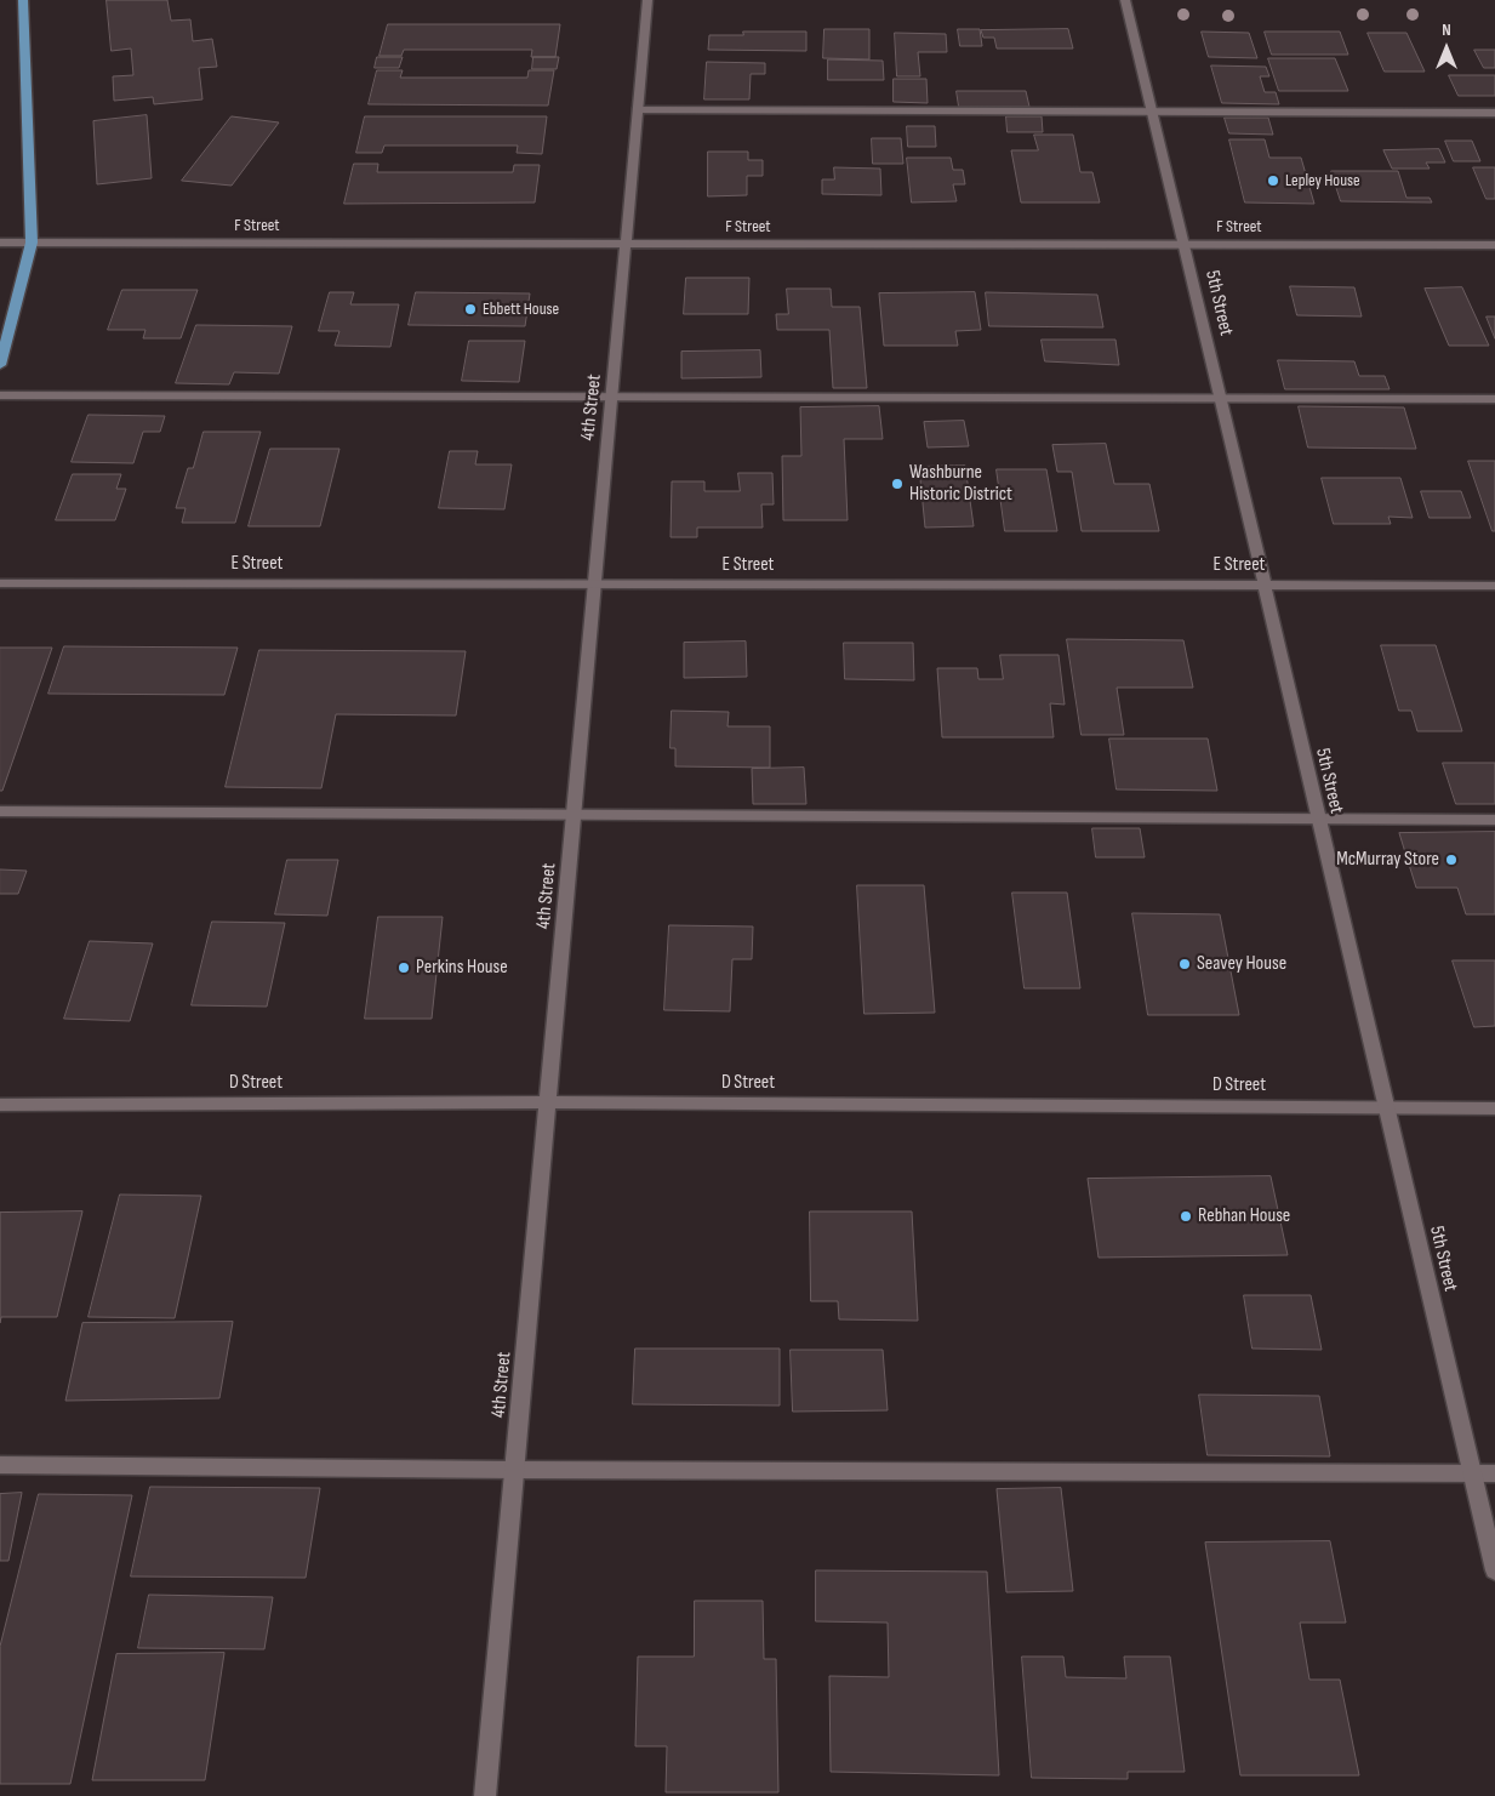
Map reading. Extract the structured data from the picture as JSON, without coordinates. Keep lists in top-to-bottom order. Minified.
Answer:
{"streets":{"street":["F Street","5th Street","4th Street","E Street","D Street"]},"crossings":[["F Street","5th Street"],["F Street","4th Street"],["5th Street","E Street"],["5th Street","D Street"],["4th Street","E Street"],["4th Street","D Street"]],"places":["Lepley House","Ebbett House","Washburne Historic District","McMurray Store","Seavey House","Perkins House","Rebhan House"],"north":"top"}
